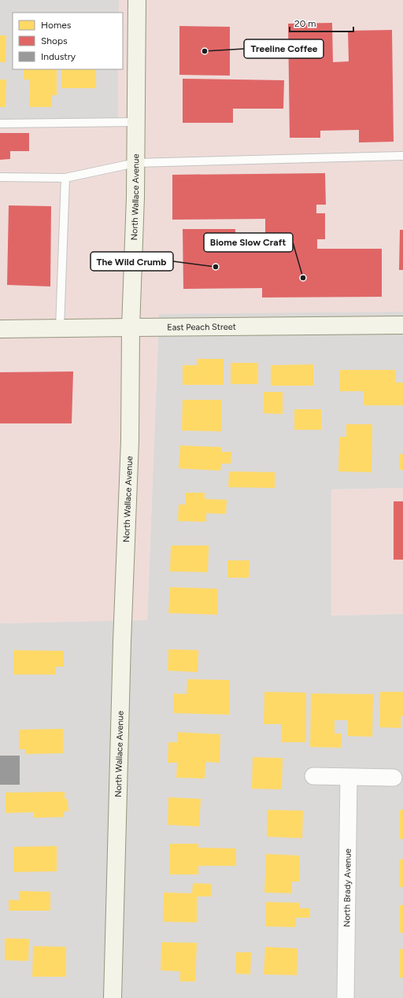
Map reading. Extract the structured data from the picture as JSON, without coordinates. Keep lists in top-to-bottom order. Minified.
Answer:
{"streets":{"street":["North Wallace Avenue","East Peach Street","North Brady Avenue"]},"crossings":[["North Wallace Avenue","East Peach Street"]],"places":["Treeline Coffee","The Wild Crumb","Biome Slow Craft"],"legend":["Homes","Shops","Industry"],"scale_bar":"20 m"}
